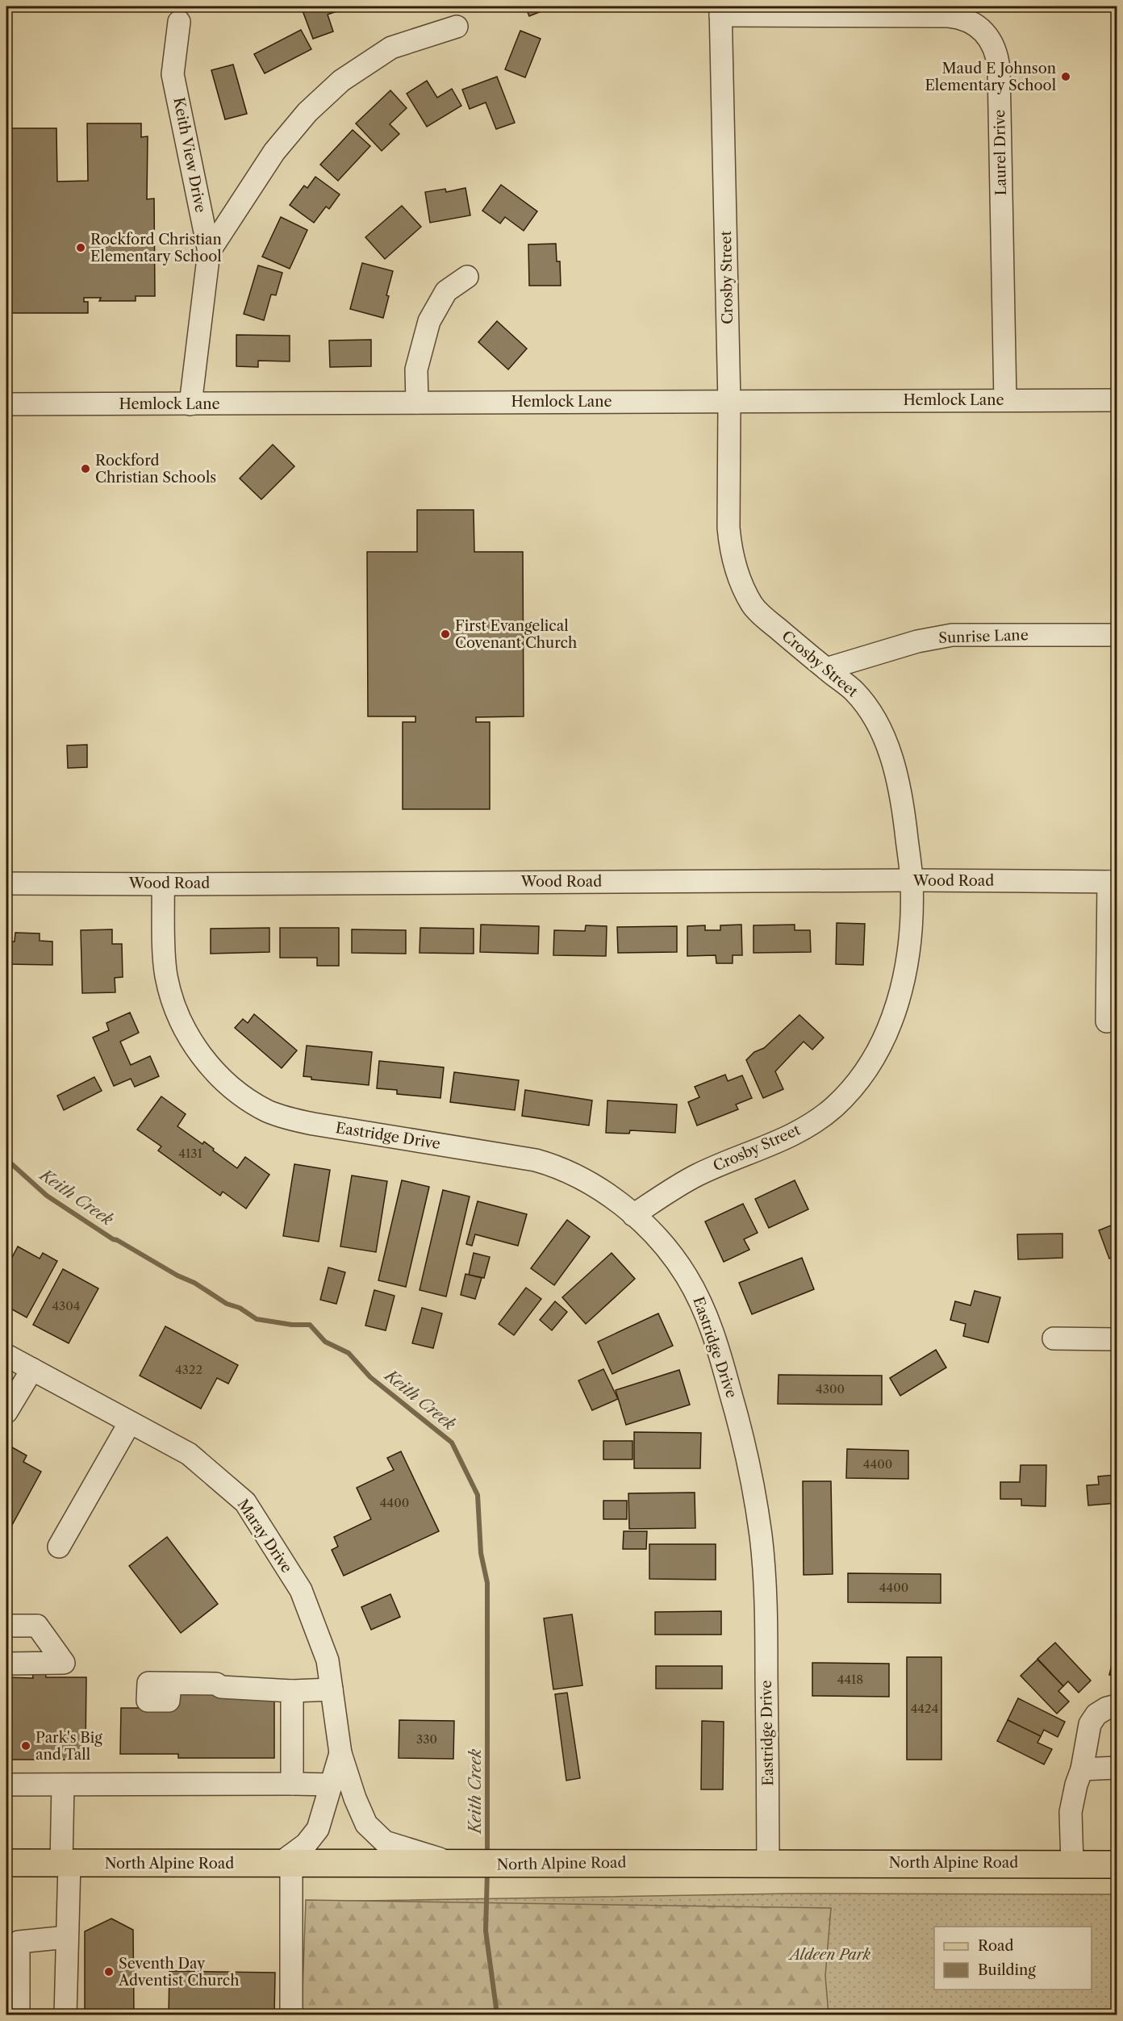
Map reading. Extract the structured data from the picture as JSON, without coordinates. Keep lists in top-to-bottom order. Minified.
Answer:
{"streets":{"main road":["North Alpine Road"],"street":["Laurel Drive","Keith View Drive","Crosby Street","Hemlock Lane","Sunrise Lane","Wood Road","Eastridge Drive","Maray Drive"]},"crossings":[["Laurel Drive","Crosby Street"],["Laurel Drive","Hemlock Lane"],["Keith View Drive","Hemlock Lane"],["Crosby Street","Hemlock Lane"],["Crosby Street","Sunrise Lane"],["Crosby Street","Wood Road"],["Crosby Street","Eastridge Drive"],["Wood Road","Eastridge Drive"],["Eastridge Drive","North Alpine Road"]],"water":["Keith Creek"],"parks":["Aldeen Park"],"places":["Maud E Johnson Elementary School","Rockford Christian Elementary School","Rockford Christian Schools","First Evangelical Covenant Church","Park's Big and Tall","Seventh Day Adventist Church"],"house_numbers":["4131","4304","4322","4300","4400","4400","4400","4418","4424","330"],"legend":["Road","Building"]}
